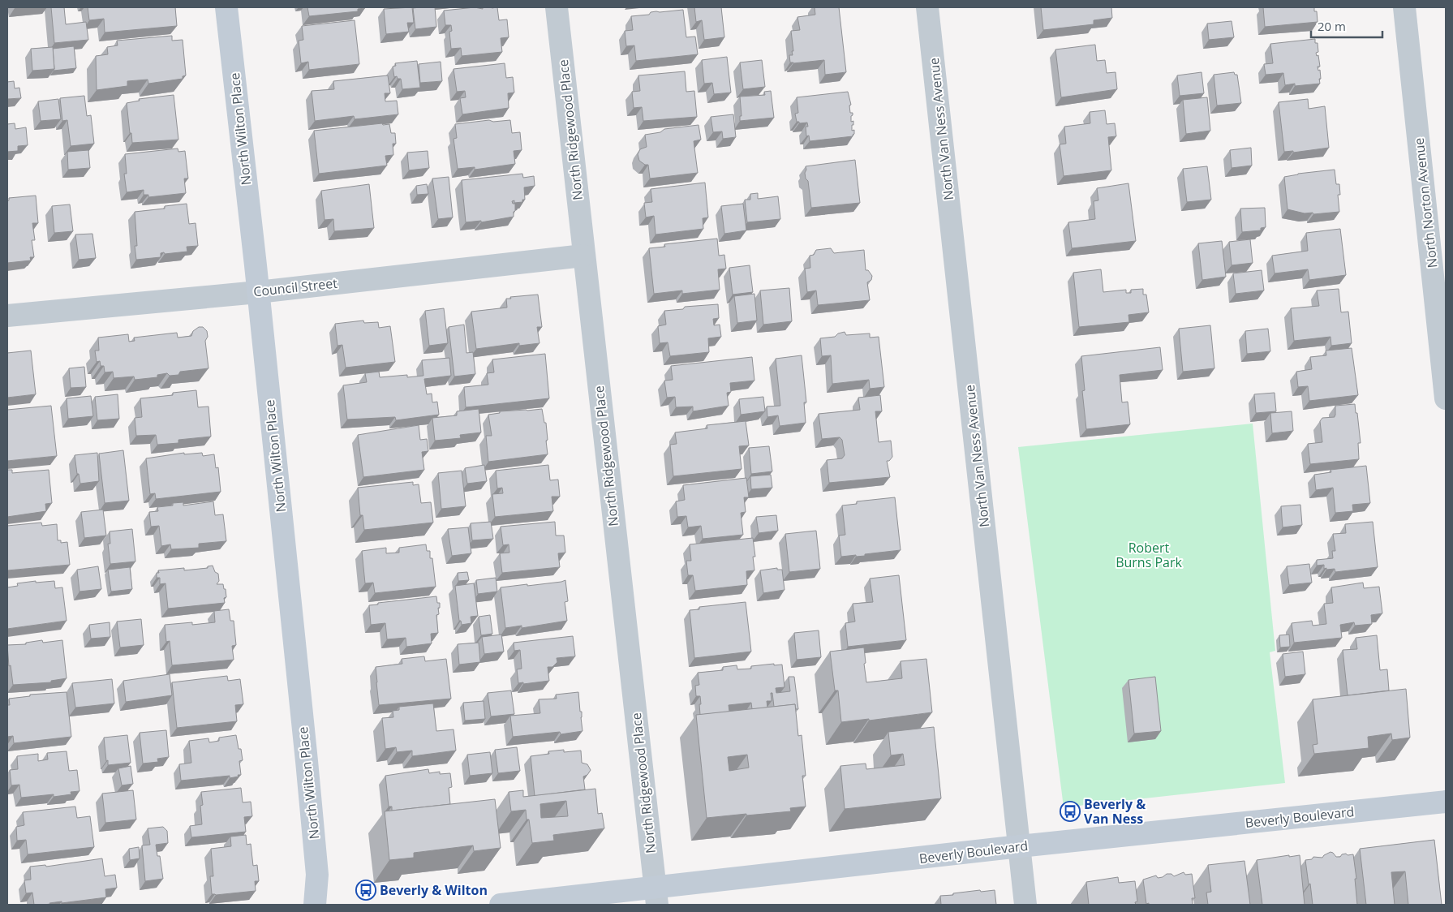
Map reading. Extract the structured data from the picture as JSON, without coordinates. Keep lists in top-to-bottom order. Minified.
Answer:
{"streets":{"main road":["North Wilton Place","Beverly Boulevard"],"street":["North Van Ness Avenue","North Ridgewood Place","North Norton Avenue","Council Street"]},"crossings":[["North Wilton Place","Council Street"],["North Van Ness Avenue","Beverly Boulevard"],["North Ridgewood Place","Council Street"],["North Ridgewood Place","Beverly Boulevard"]],"parks":["Robert Burns Park"],"places":{"bus stop":["Beverly & Van Ness","Beverly & Wilton"]},"scale_bar":"20 m"}
